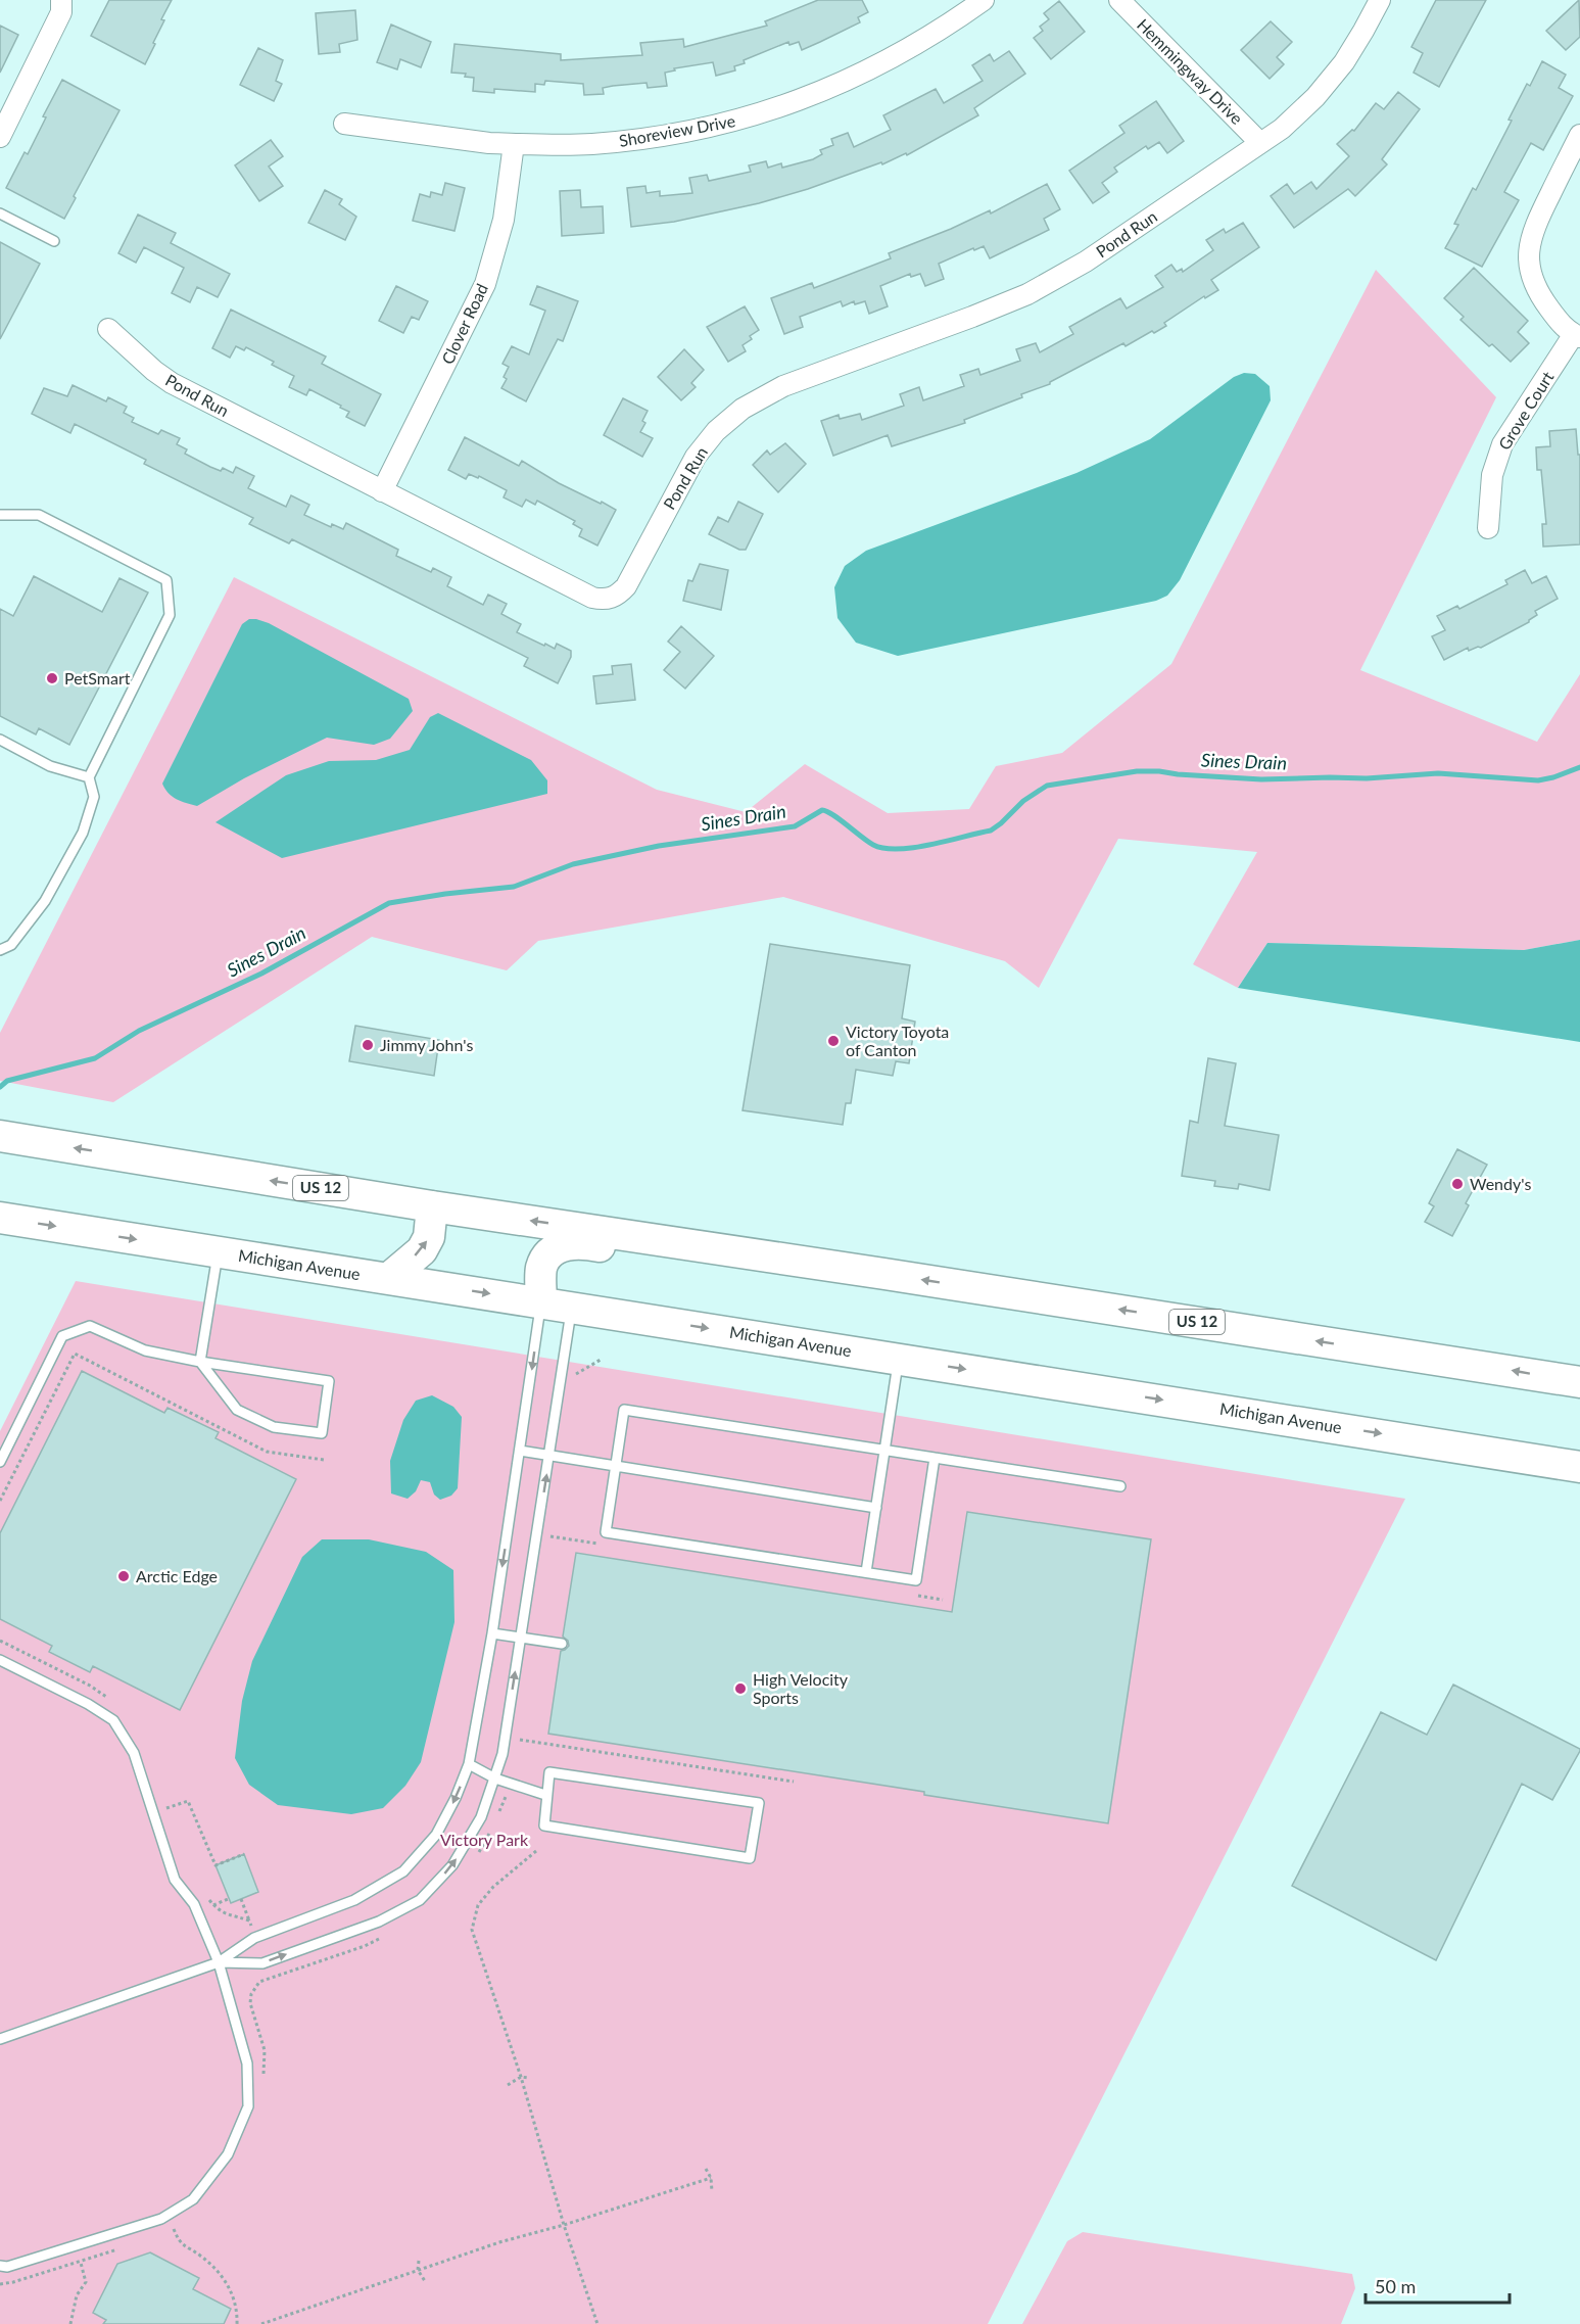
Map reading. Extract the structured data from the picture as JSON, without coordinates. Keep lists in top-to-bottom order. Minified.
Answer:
{"streets":{"main road":["US 12","Michigan Avenue"],"street":["Hemmingway Drive","Shoreview Drive","Pond Run","Clover Road","Grove Court"]},"crossings":[["Hemmingway Drive","Pond Run"],["Shoreview Drive","Clover Road"],["Pond Run","Clover Road"]],"water":["Sines Drain"],"parks":["Victory Park"],"places":["PetSmart","Victory Toyota of Canton","Jimmy John's","Wendy's","Arctic Edge","High Velocity Sports"],"scale_bar":"50 m"}
